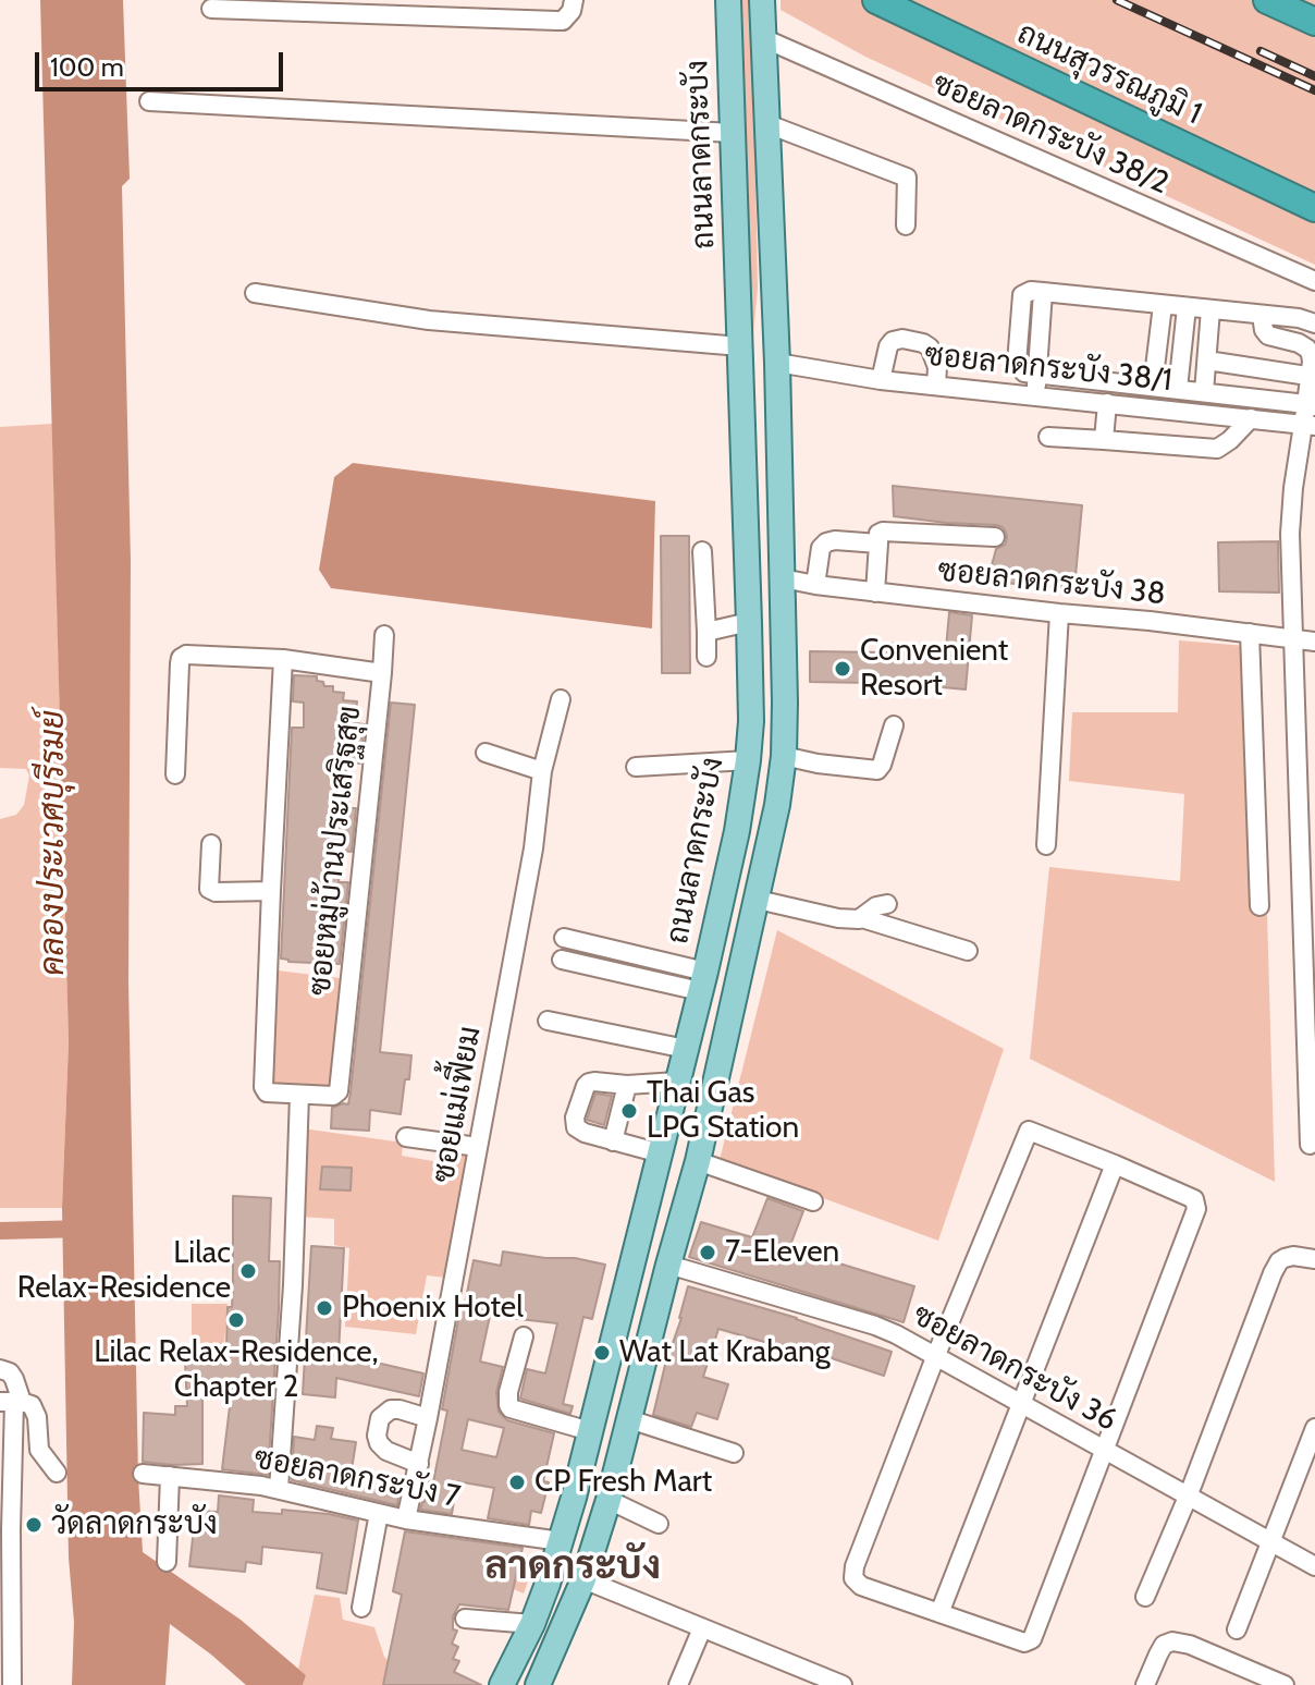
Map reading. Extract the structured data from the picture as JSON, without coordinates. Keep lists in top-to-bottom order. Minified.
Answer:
{"streets":{"highway":["ถนนสุวรรณภูมิ 1"],"main road":["ถนนลาดกระบัง"],"street":["ซอยลาดกระบัง 38/2","ซอยลาดกระบัง 38/1","ซอยลาดกระบัง 38","ซอยหมู่บ้านประเสริฐสุข","ซอยแม่เฟี้ยม","ซอยลาดกระบัง 36","ซอยลาดกระบัง 7"]},"crossings":[["ถนนลาดกระบัง","ซอยลาดกระบัง 7"],["ซอยแม่เฟี้ยม","ซอยลาดกระบัง 7"]],"districts":["ลาดกระบัง"],"water":["คลองประเวศบุรีรมย์"],"places":["Convenient Resort","Thai Gas LPG Station","7-Eleven","Lilac Relax-Residence","Phoenix Hotel","Lilac Relax-Residence, Chapter 2","Wat Lat Krabang","CP Fresh Mart","วัดลาดกระบัง"],"scale_bar":"100 m"}
